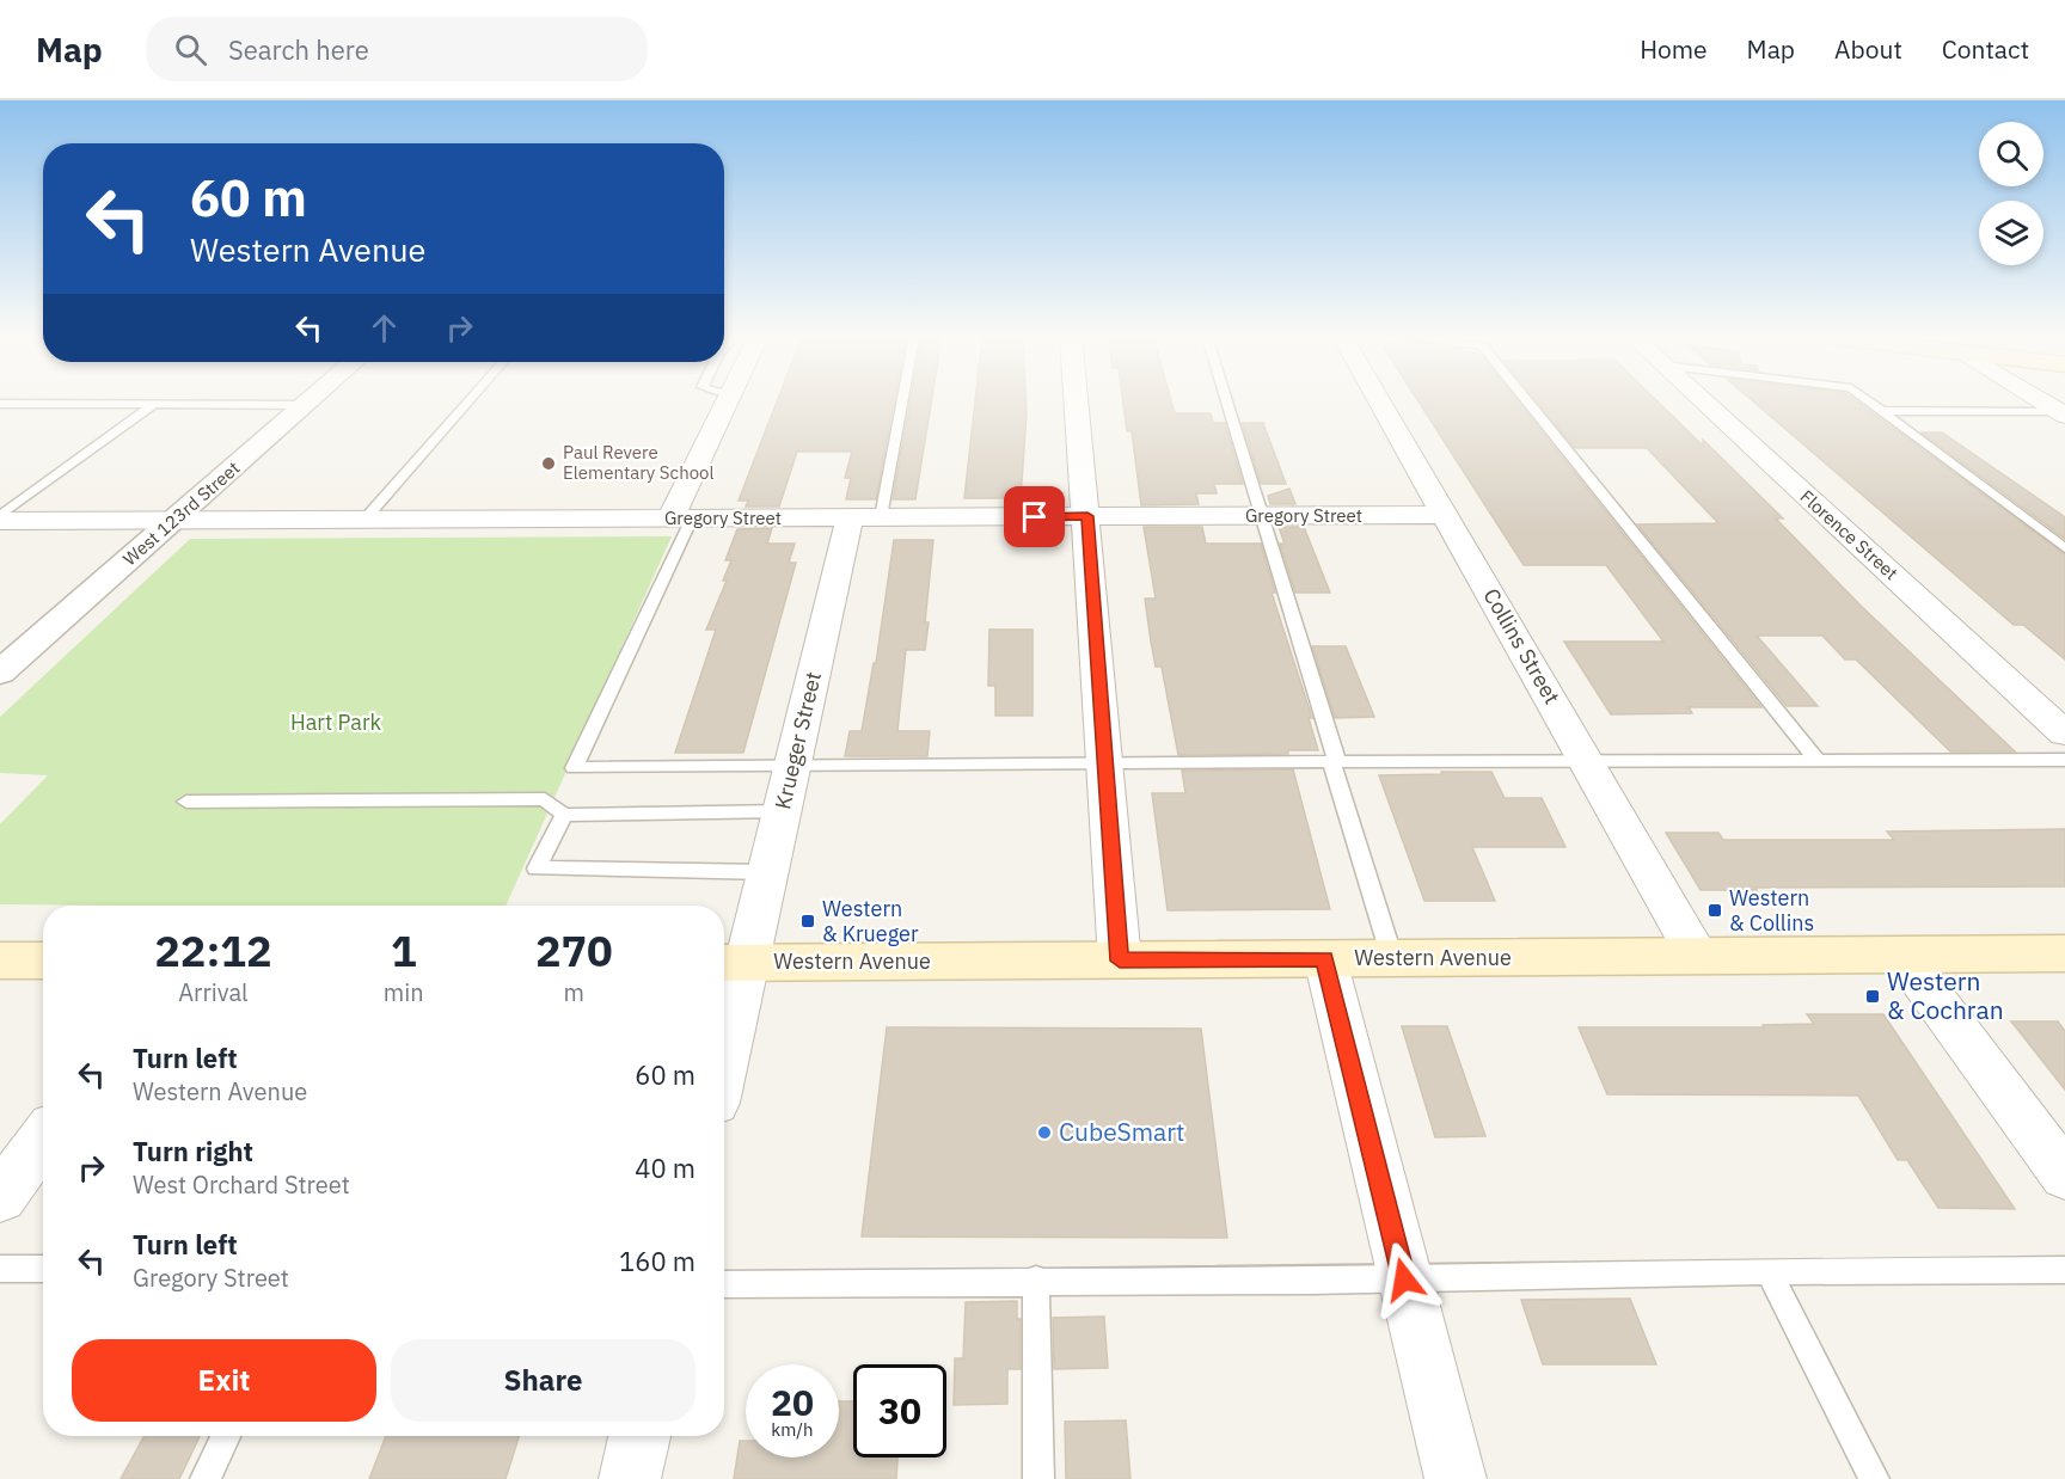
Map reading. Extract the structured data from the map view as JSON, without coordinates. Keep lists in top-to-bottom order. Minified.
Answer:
{"streets":{"main road":["Western Avenue"],"street":["West 123rd Street","Gregory Street","Florence Street","Collins Street","Krueger Street"]},"crossings":[["West 123rd Street","Gregory Street"],["Gregory Street","Collins Street"],["Gregory Street","Krueger Street"],["Collins Street","Western Avenue"],["Krueger Street","Western Avenue"]],"parks":["Hart Park"],"places":{"other":["Paul Revere Elementary School","CubeSmart"],"transit":["Western & Collins","Western & Krueger","Western & Cochran"]},"page":{"header":"Map","search":"Search here","nav":["Home","Map","About","Contact"],"turn":["60 m","Western Avenue"],"eta":["22:12","Arrival","1","min","270","m"],"list":[{"name":"Turn left","note":"Western Avenue","value":"60 m"},{"name":"Turn right","note":"West Orchard Street","value":"40 m"},{"name":"Turn left","note":"Gregory Street","value":"160 m"}],"buttons":["Exit","Share"],"speed":"20 km/h","limit":"30"}}
